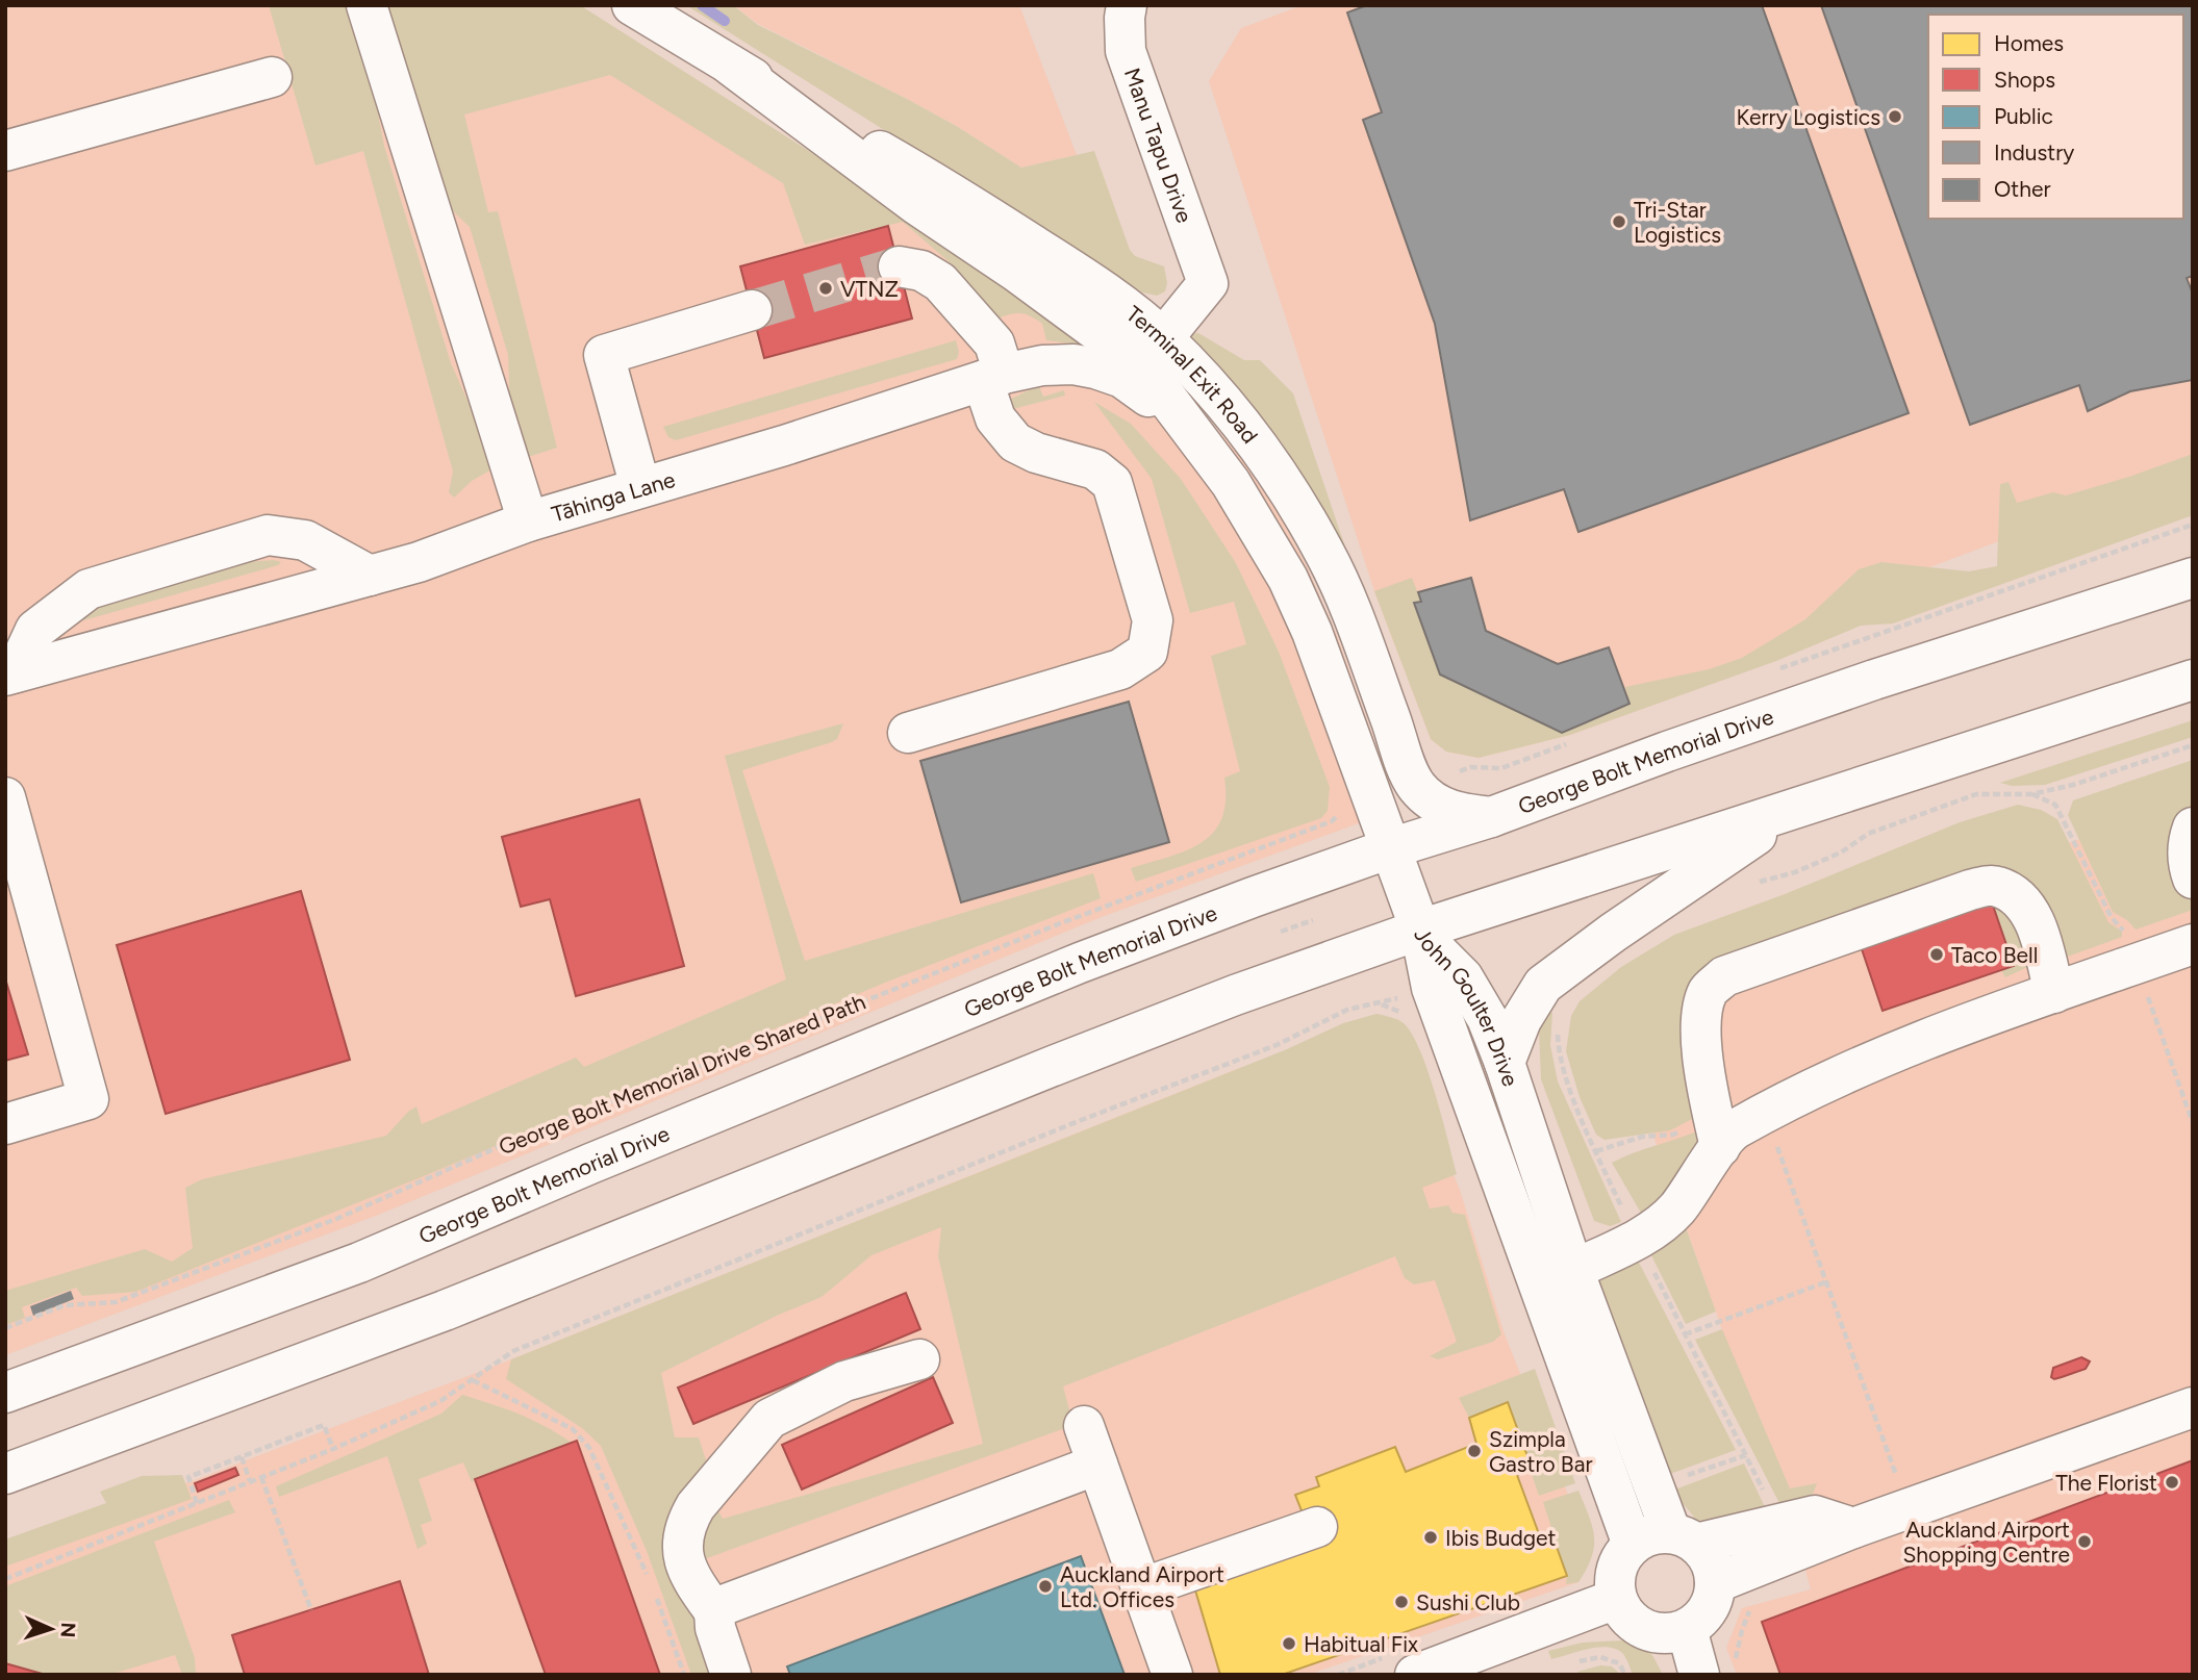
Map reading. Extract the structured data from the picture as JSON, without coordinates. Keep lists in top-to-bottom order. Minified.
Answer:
{"streets":{"street":["Manu Tapu Drive","Terminal Exit Road","Tāhinga Lane","George Bolt Memorial Drive","John Goulter Drive"],"path":["George Bolt Memorial Drive Shared Path"]},"crossings":[["Manu Tapu Drive","Terminal Exit Road"],["Terminal Exit Road","Tāhinga Lane"],["Terminal Exit Road","George Bolt Memorial Drive"],["Terminal Exit Road","John Goulter Drive"]],"places":["Kerry Logistics","Tri-Star Logistics","VTNZ","Taco Bell","Szimpla Gastro Bar","The Florist","Ibis Budget","Auckland Airport Shopping Centre","Auckland Airport Ltd. Offices","Sushi Club","Habitual Fix"],"legend":["Homes","Shops","Public","Industry","Other"],"north":"right"}
